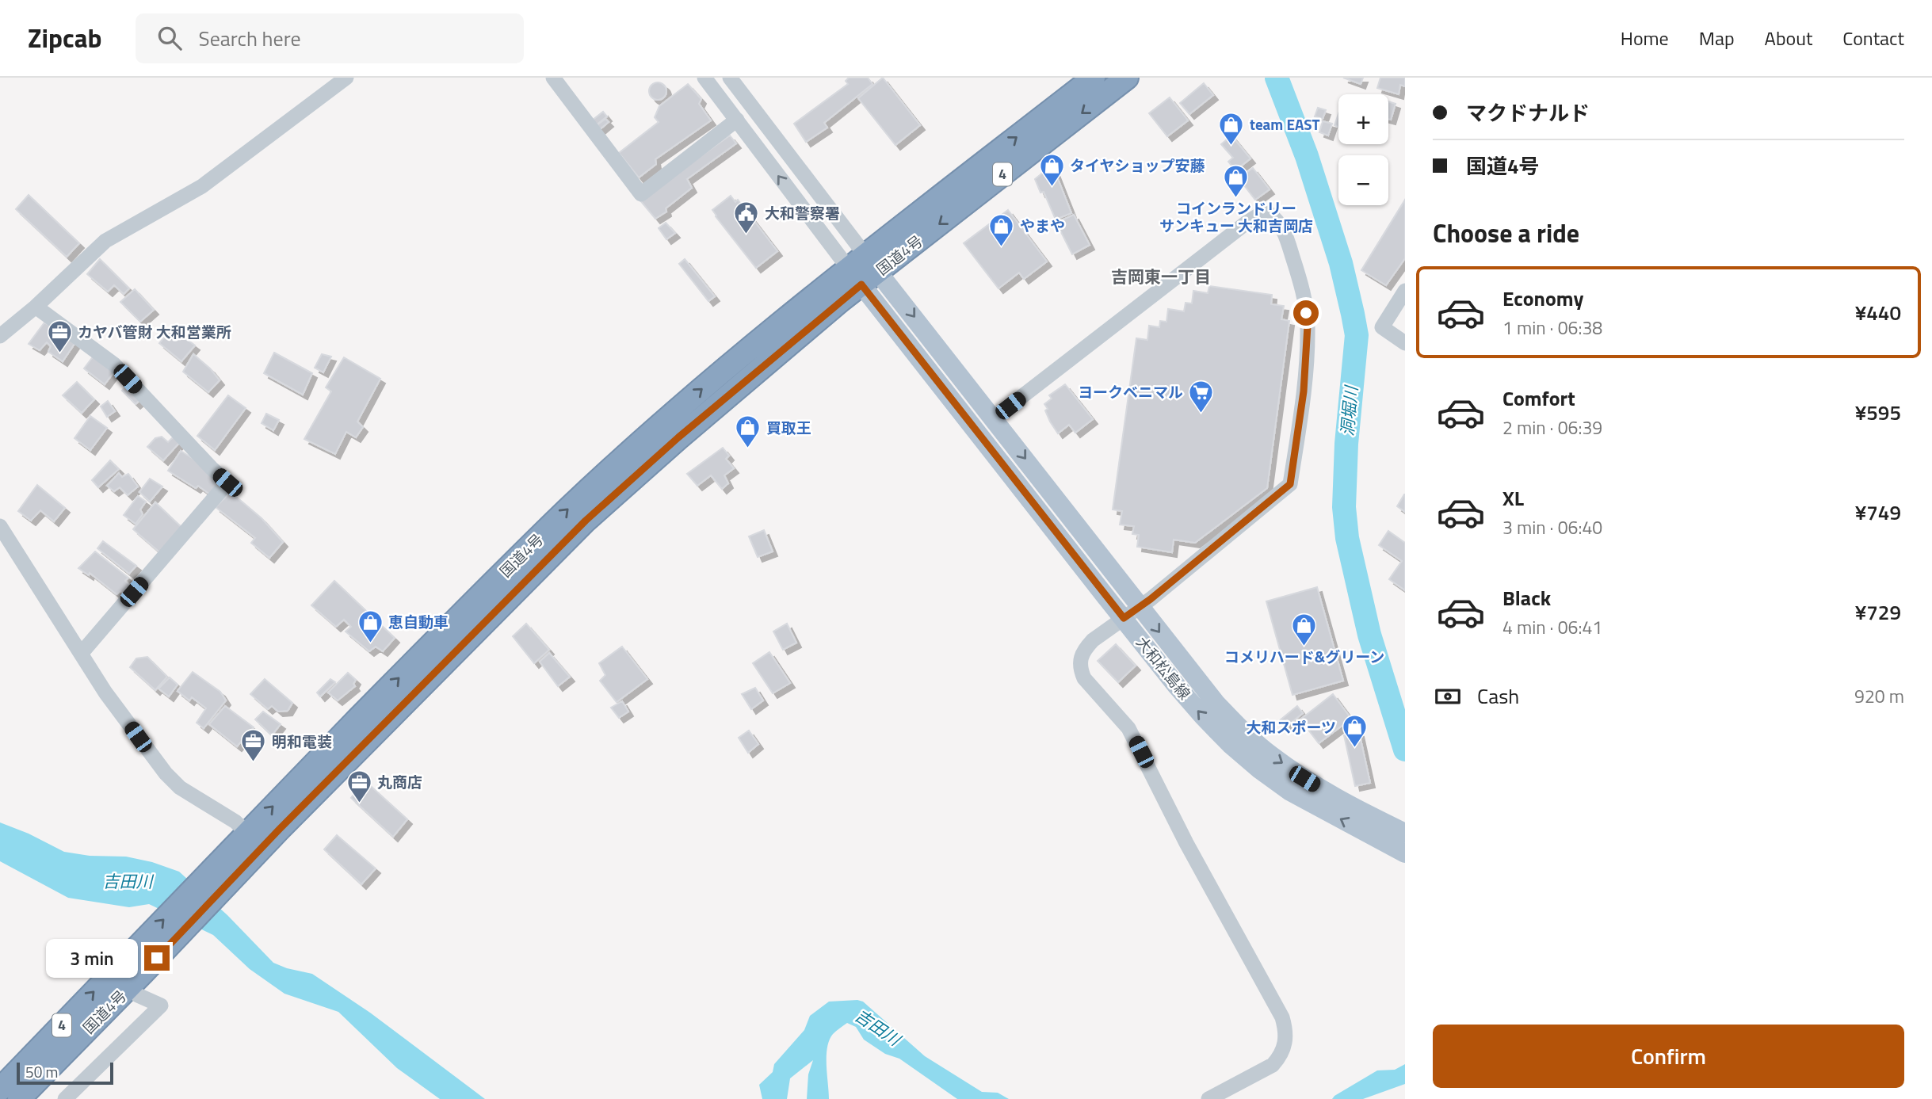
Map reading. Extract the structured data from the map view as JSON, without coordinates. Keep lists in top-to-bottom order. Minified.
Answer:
{"streets":{"highway":["4","国道4号"],"main road":["大和松島線"]},"crossings":[["国道4号","大和松島線"]],"districts":["吉岡東一丁目"],"water":["洞堀川","吉田川"],"places":{"shop":["team EAST","タイヤショップ安藤","コインランドリー サンキュー 大和吉岡店","やまや","買取王","恵自動車","コメリハード&グリーン","大和スポーツ"],"public building":["大和警察署"],"office":["カヤバ管財 大和営業所","明和電装","丸商店"],"supermarket":["ヨークベニマル"]},"scale_bar":"50 m","page":{"header":"Zipcab","search":"Search here","nav":["Home","Map","About","Contact"],"banner":["マクドナルド","国道4号"],"map_buttons":["+","−"],"heading":"Choose a ride","list":[{"name":"Economy","note":"1 min · 06:38","value":"¥440"},{"name":"Comfort","note":"2 min · 06:39","value":"¥595"},{"name":"XL","note":"3 min · 06:40","value":"¥749"},{"name":"Black","note":"4 min · 06:41","value":"¥729"}],"pay":["Cash","920 m"],"bubble":"3 min","buttons":"Confirm","scale":"50 m"}}
